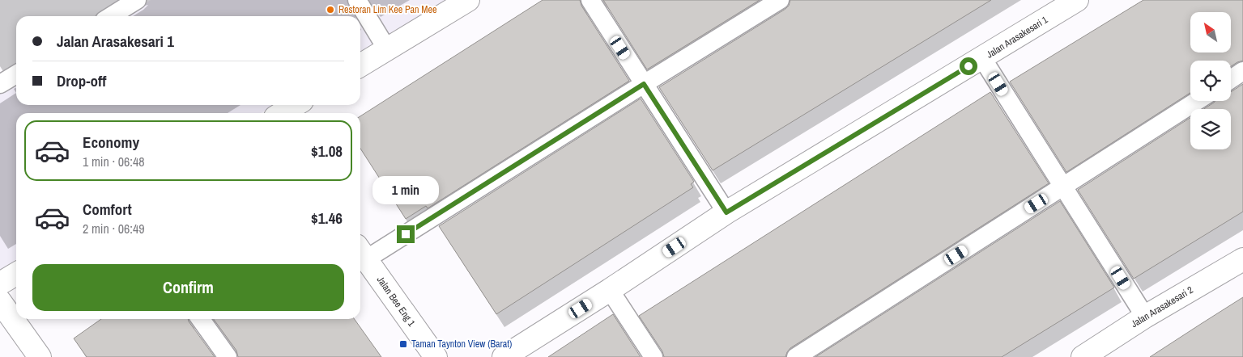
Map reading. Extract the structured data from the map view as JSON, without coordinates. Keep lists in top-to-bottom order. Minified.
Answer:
{"streets":{"street":["Jalan Arasakesari 1","Jalan Bee Eng 1","Jalan Arasakesari 2"]},"places":{"other":["Restoran Lim Kee Pan Mee"],"transit":["Taman Taynton View (Barat)"]},"north":"top left","page":{"banner":["Jalan Arasakesari 1","Drop-off"],"list":[{"name":"Economy","note":"1 min · 06:48","value":"$1.08"},{"name":"Comfort","note":"2 min · 06:49","value":"$1.46"}],"bubble":"1 min","buttons":"Confirm"}}
